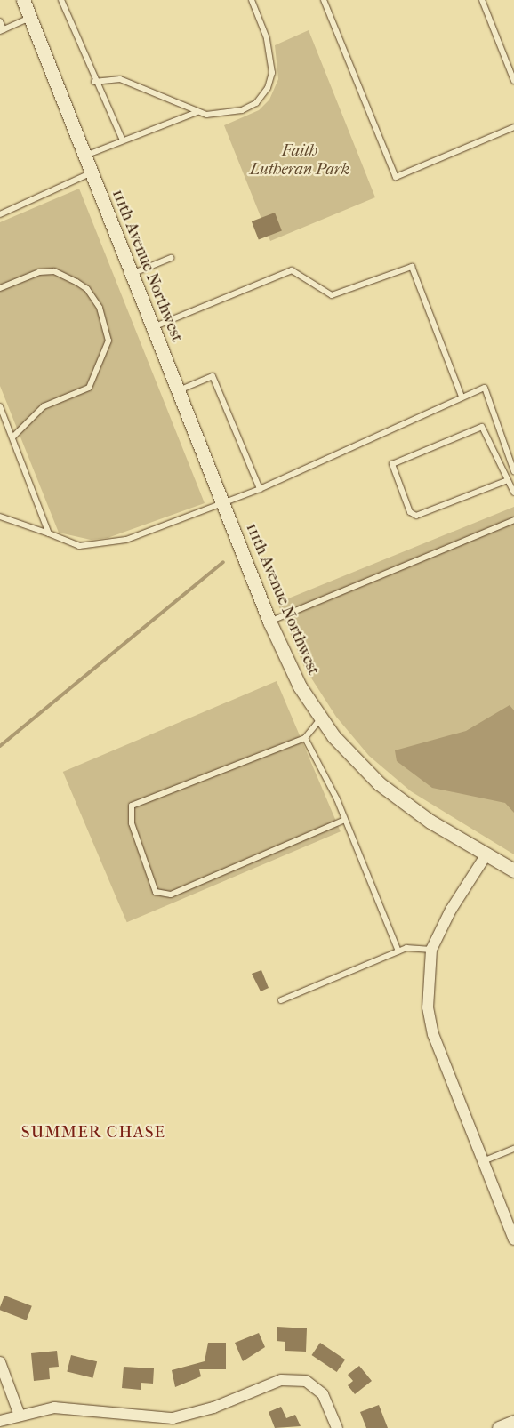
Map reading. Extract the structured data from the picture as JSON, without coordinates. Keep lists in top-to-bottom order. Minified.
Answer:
{"streets":{"street":["111th Avenue Northwest"]},"districts":["SUMMER CHASE"],"parks":["Faith Lutheran Park"]}
